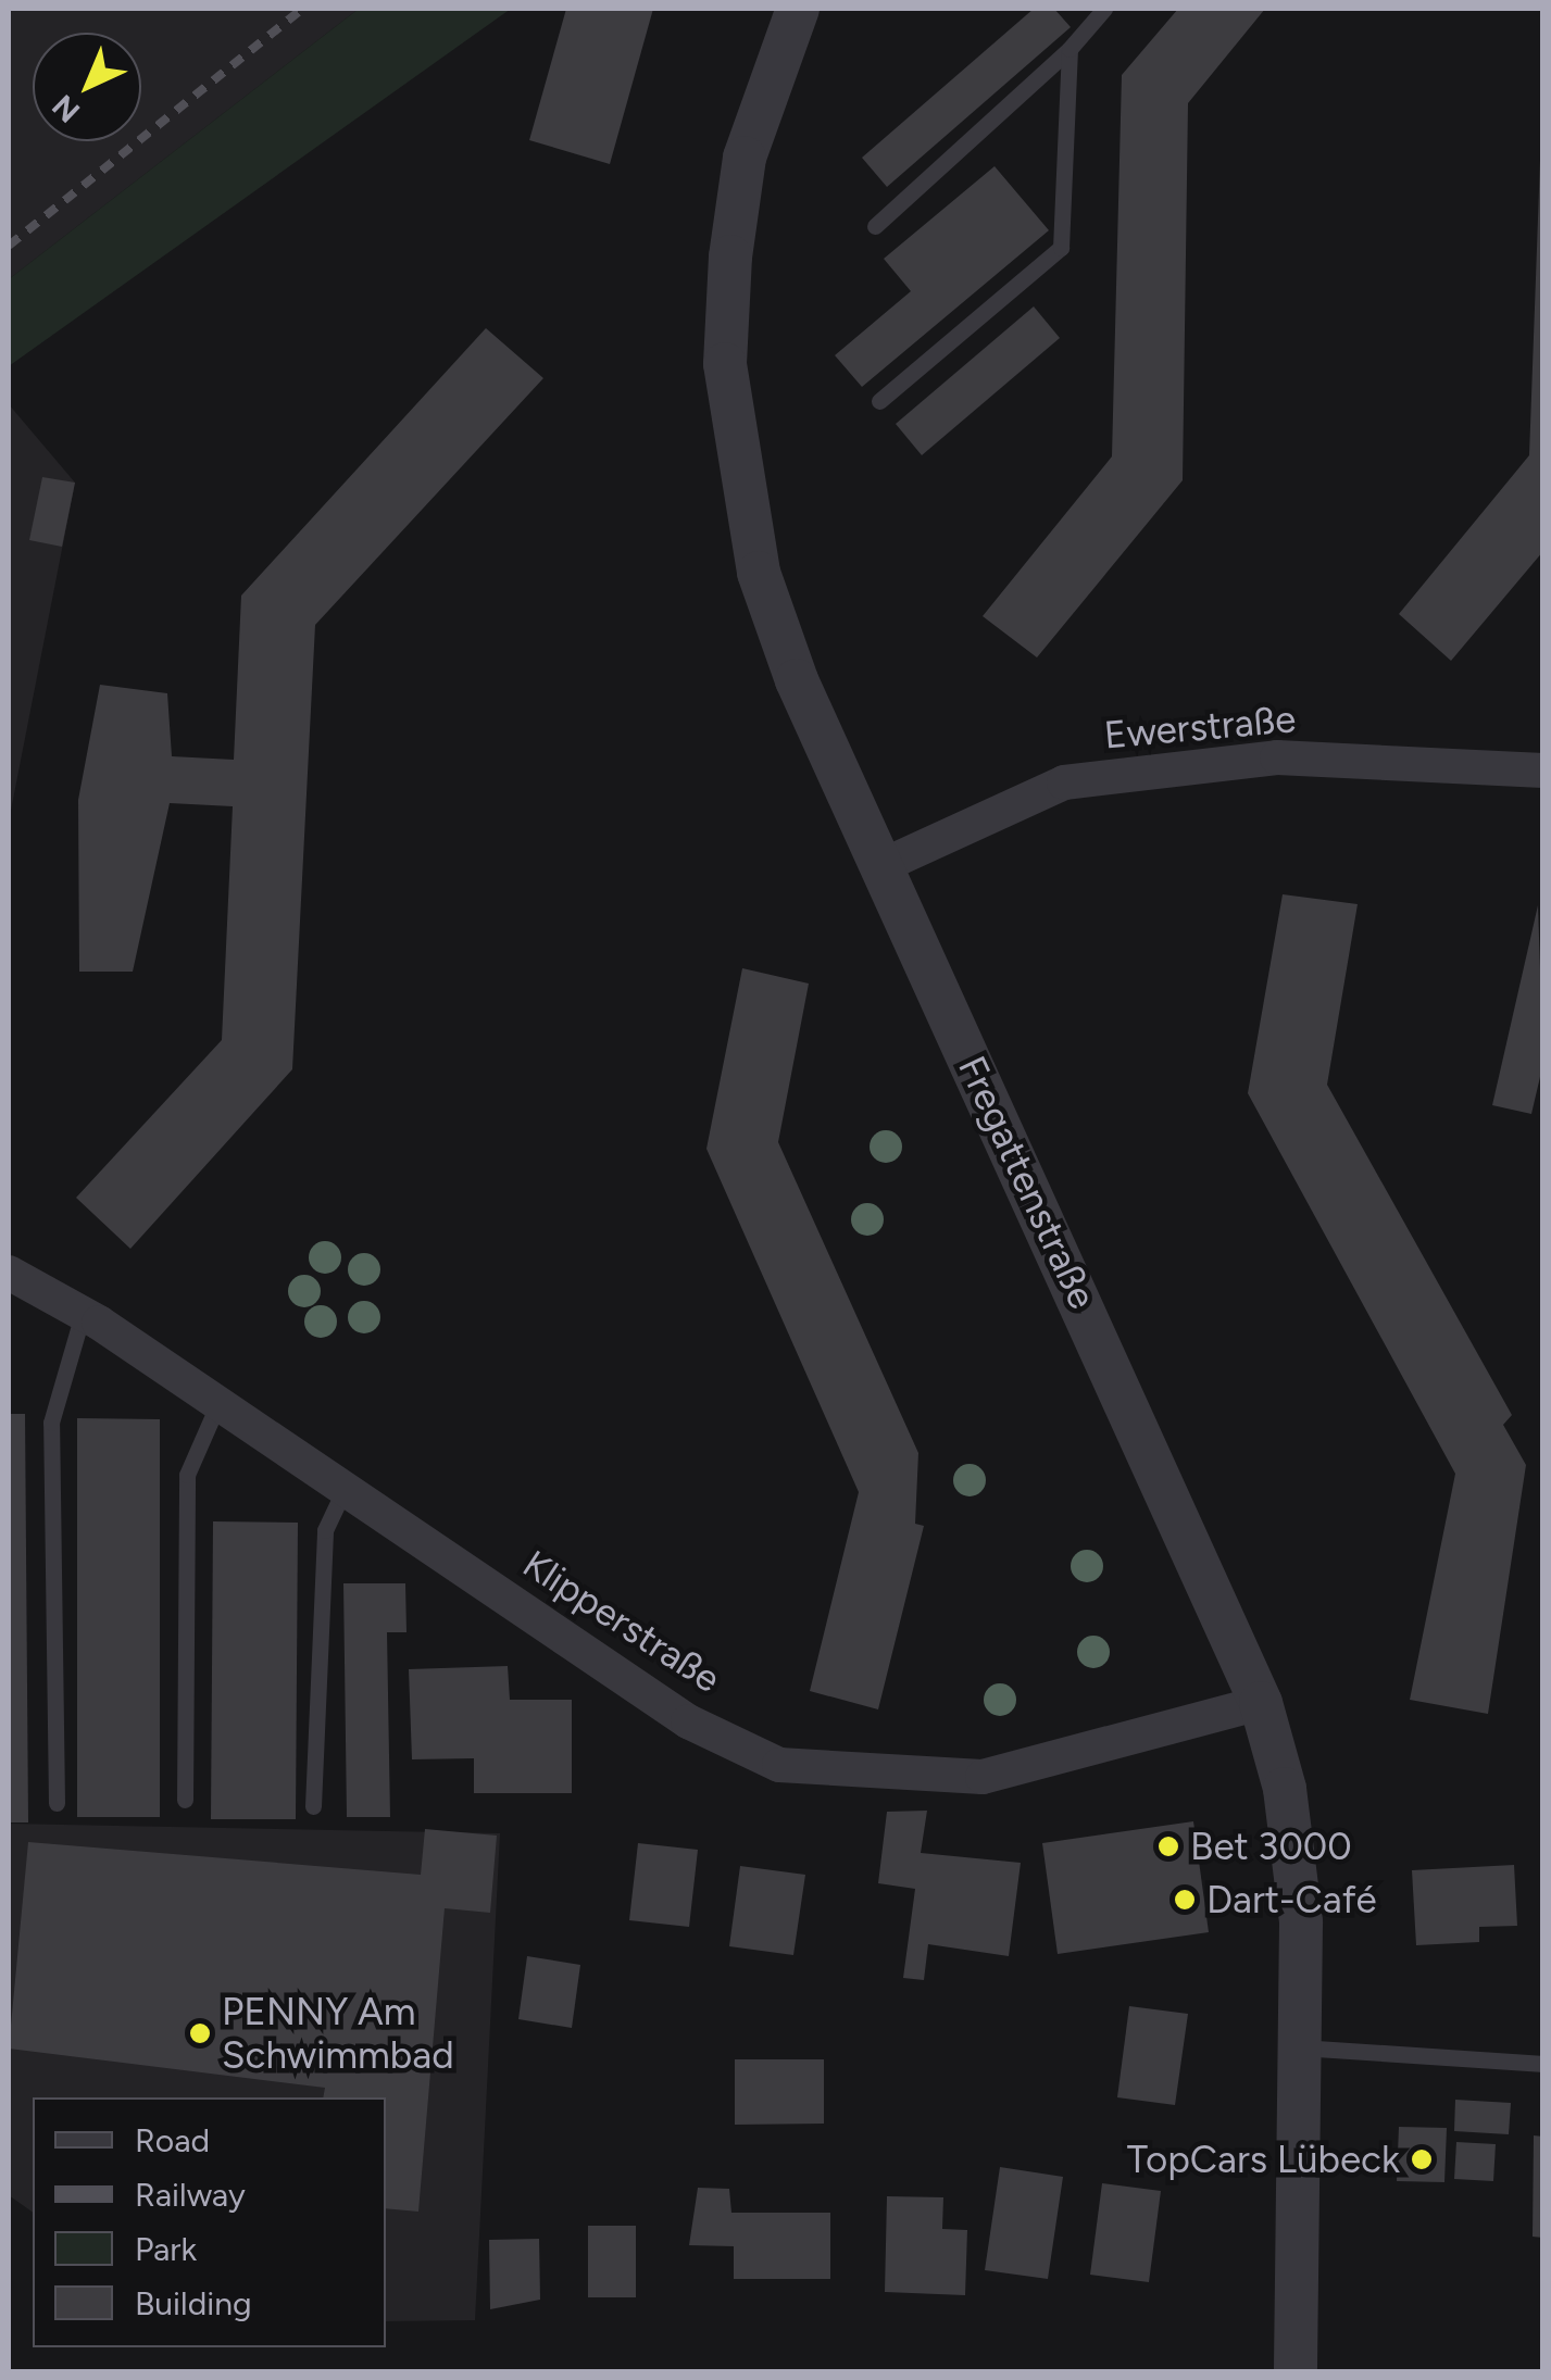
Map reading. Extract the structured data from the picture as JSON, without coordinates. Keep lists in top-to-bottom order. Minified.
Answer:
{"streets":{"street":["Ewerstraße","Fregattenstraße","Klipperstraße"]},"crossings":[["Ewerstraße","Fregattenstraße"],["Fregattenstraße","Klipperstraße"]],"places":["Bet 3000","Dart-Café","PENNY Am Schwimmbad","TopCars Lübeck"],"legend":["Road","Railway","Park","Building"],"north":"bottom left"}
